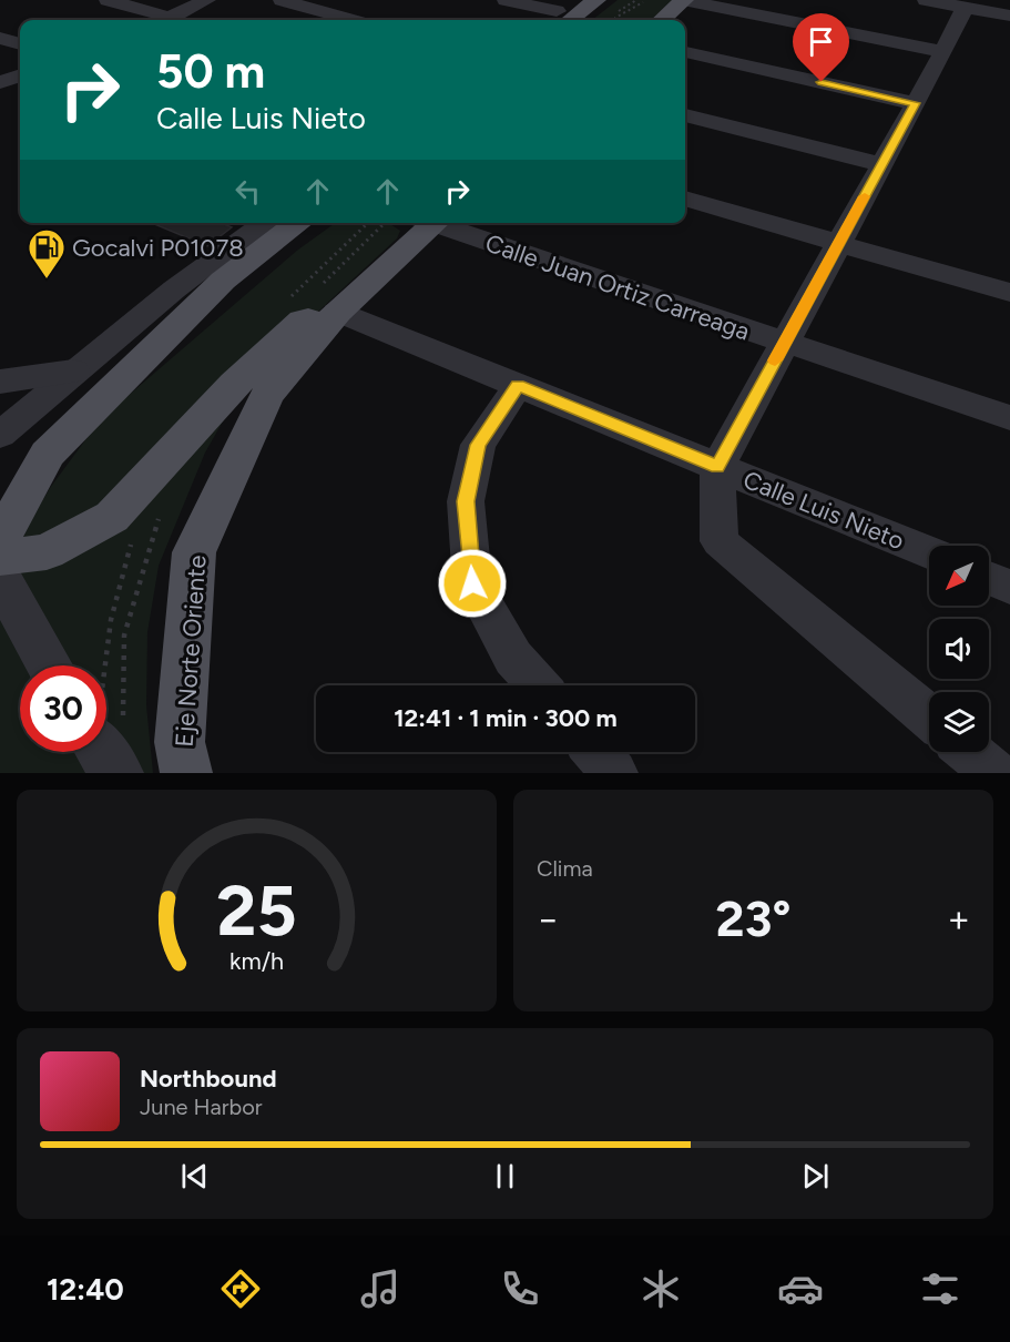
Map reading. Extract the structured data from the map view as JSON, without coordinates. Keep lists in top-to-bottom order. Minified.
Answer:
{"streets":{"main road":["Eje Norte Oriente"],"street":["Calle Juan Ortiz Carreaga","Calle Luis Nieto"]},"crossings":[["Calle Luis Nieto","Eje Norte Oriente"]],"places":{"fuel station":["Gocalvi P01078"]},"north":"bottom left","page":{"turn":["50 m","Calle Luis Nieto"],"limit":"30","trip":"12:41 · 1 min · 300 m","tile":"Clima","heat":["−","23°","+"],"song":["Northbound","June Harbor"],"tabs":"12:40","gauge":["25","km/h"]}}
